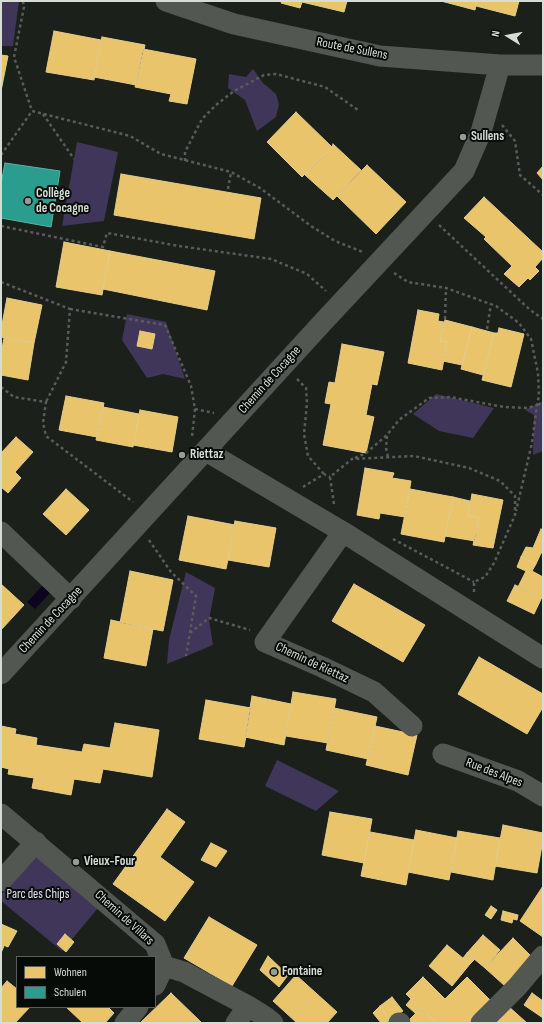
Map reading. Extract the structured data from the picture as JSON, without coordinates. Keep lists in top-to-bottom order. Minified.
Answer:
{"streets":{"street":["Route de Sullens","Chemin de Cocagne","Chemin de Riettaz","Rue des Alpes","Chemin de Villars"]},"crossings":[["Route de Sullens","Chemin de Cocagne"]],"parks":["Parc des Chips"],"places":["Sullens","Collège de Cocagne","Riettaz","Vieux-Four","Fontaine"],"legend":["Wohnen","Schulen"],"north":"left"}
